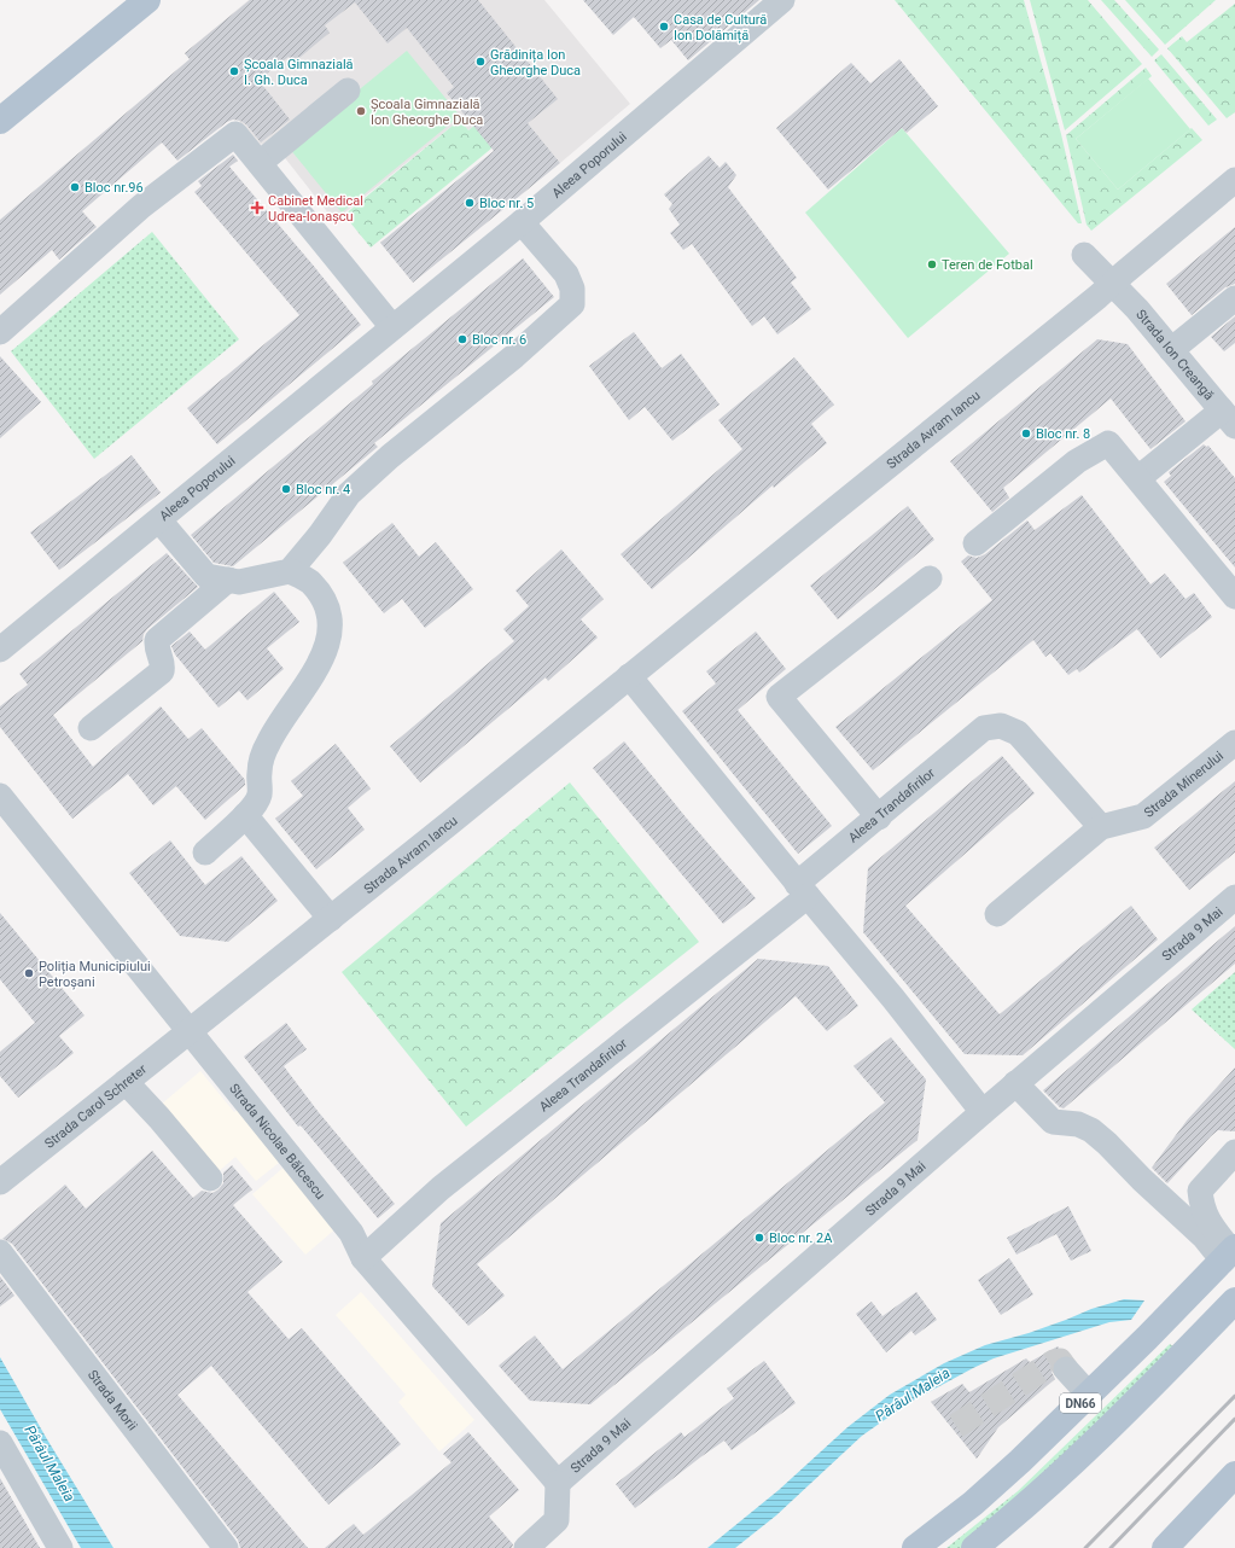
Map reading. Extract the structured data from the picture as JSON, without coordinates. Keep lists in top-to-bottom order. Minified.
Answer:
{"streets":{"main road":["DN66"],"street":["Aleea Poporului","Strada Ion Creangă","Strada Avram Iancu","Strada Minerului","Aleea Trandafirilor","Strada 9 Mai","Strada Carol Schreter","Strada Nicolae Bălcescu","Strada Morii"]},"crossings":[["Strada Ion Creangă","Strada Avram Iancu"],["Strada Avram Iancu","Strada Carol Schreter"],["Strada Avram Iancu","Strada Nicolae Bălcescu"],["Strada Minerului","Aleea Trandafirilor"],["Aleea Trandafirilor","Strada Nicolae Bălcescu"],["Strada 9 Mai","Strada Nicolae Bălcescu"],["Strada Carol Schreter","Strada Nicolae Bălcescu"]],"water":["Pârâul Maleia"],"places":{"other":["Casa de Cultură Ion Dolămiță","Grădinița Ion Gheorghe Duca","Școala Gimnazială I. Gh. Duca","Școala Gimnazială Ion Gheorghe Duca","Bloc nr.96","Bloc nr. 5","Teren de Fotbal","Bloc nr. 6","Bloc nr. 8","Bloc nr. 4","Poliția Municipiului Petroșani","Bloc nr. 2A"],"health":["Cabinet Medical Udrea-Ionașcu"]}}
